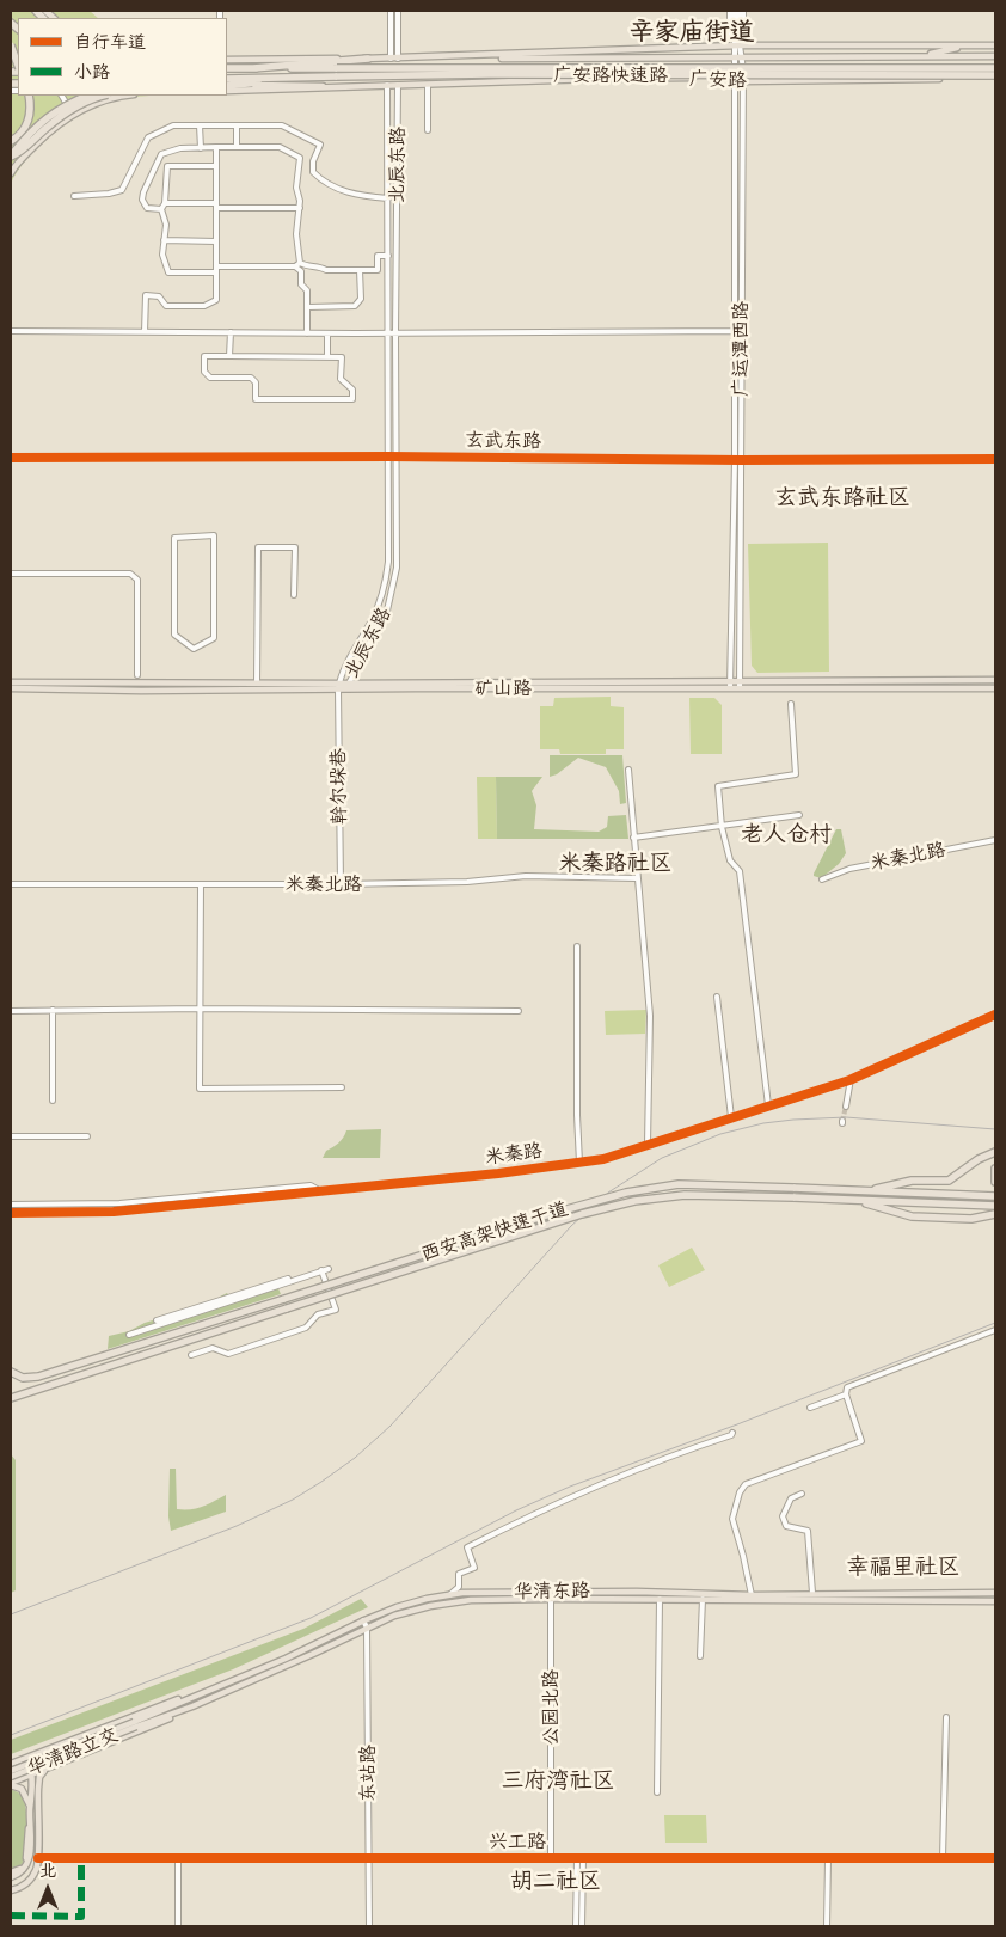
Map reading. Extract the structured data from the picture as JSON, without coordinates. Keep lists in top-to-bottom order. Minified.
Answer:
{"streets":{"highway":["广安路快速路","西安高架快速干道"],"main road":["广安路","矿山路","华清东路","华清路立交"],"street":["北辰东路","广运潭西路","玄武东路","幹尔垛巷","米秦北路","米秦路","公园北路","东站路","兴工路"]},"crossings":[["广安路快速路","广安路"],["广安路","北辰东路"],["广安路","广运潭西路"],["北辰东路","玄武东路"],["北辰东路","矿山路"],["北辰东路","幹尔垛巷"],["广运潭西路","玄武东路"],["广运潭西路","矿山路"],["矿山路","幹尔垛巷"],["幹尔垛巷","米秦北路"],["华清东路","公园北路"],["华清东路","华清路立交"],["华清东路","东站路"],["公园北路","兴工路"],["东站路","兴工路"]],"districts":["辛家庙街道","玄武东路社区","老人仓村","米秦路社区","幸福里社区","三府湾社区","胡二社区"],"legend":["自行车道","小路"],"north":"top"}
